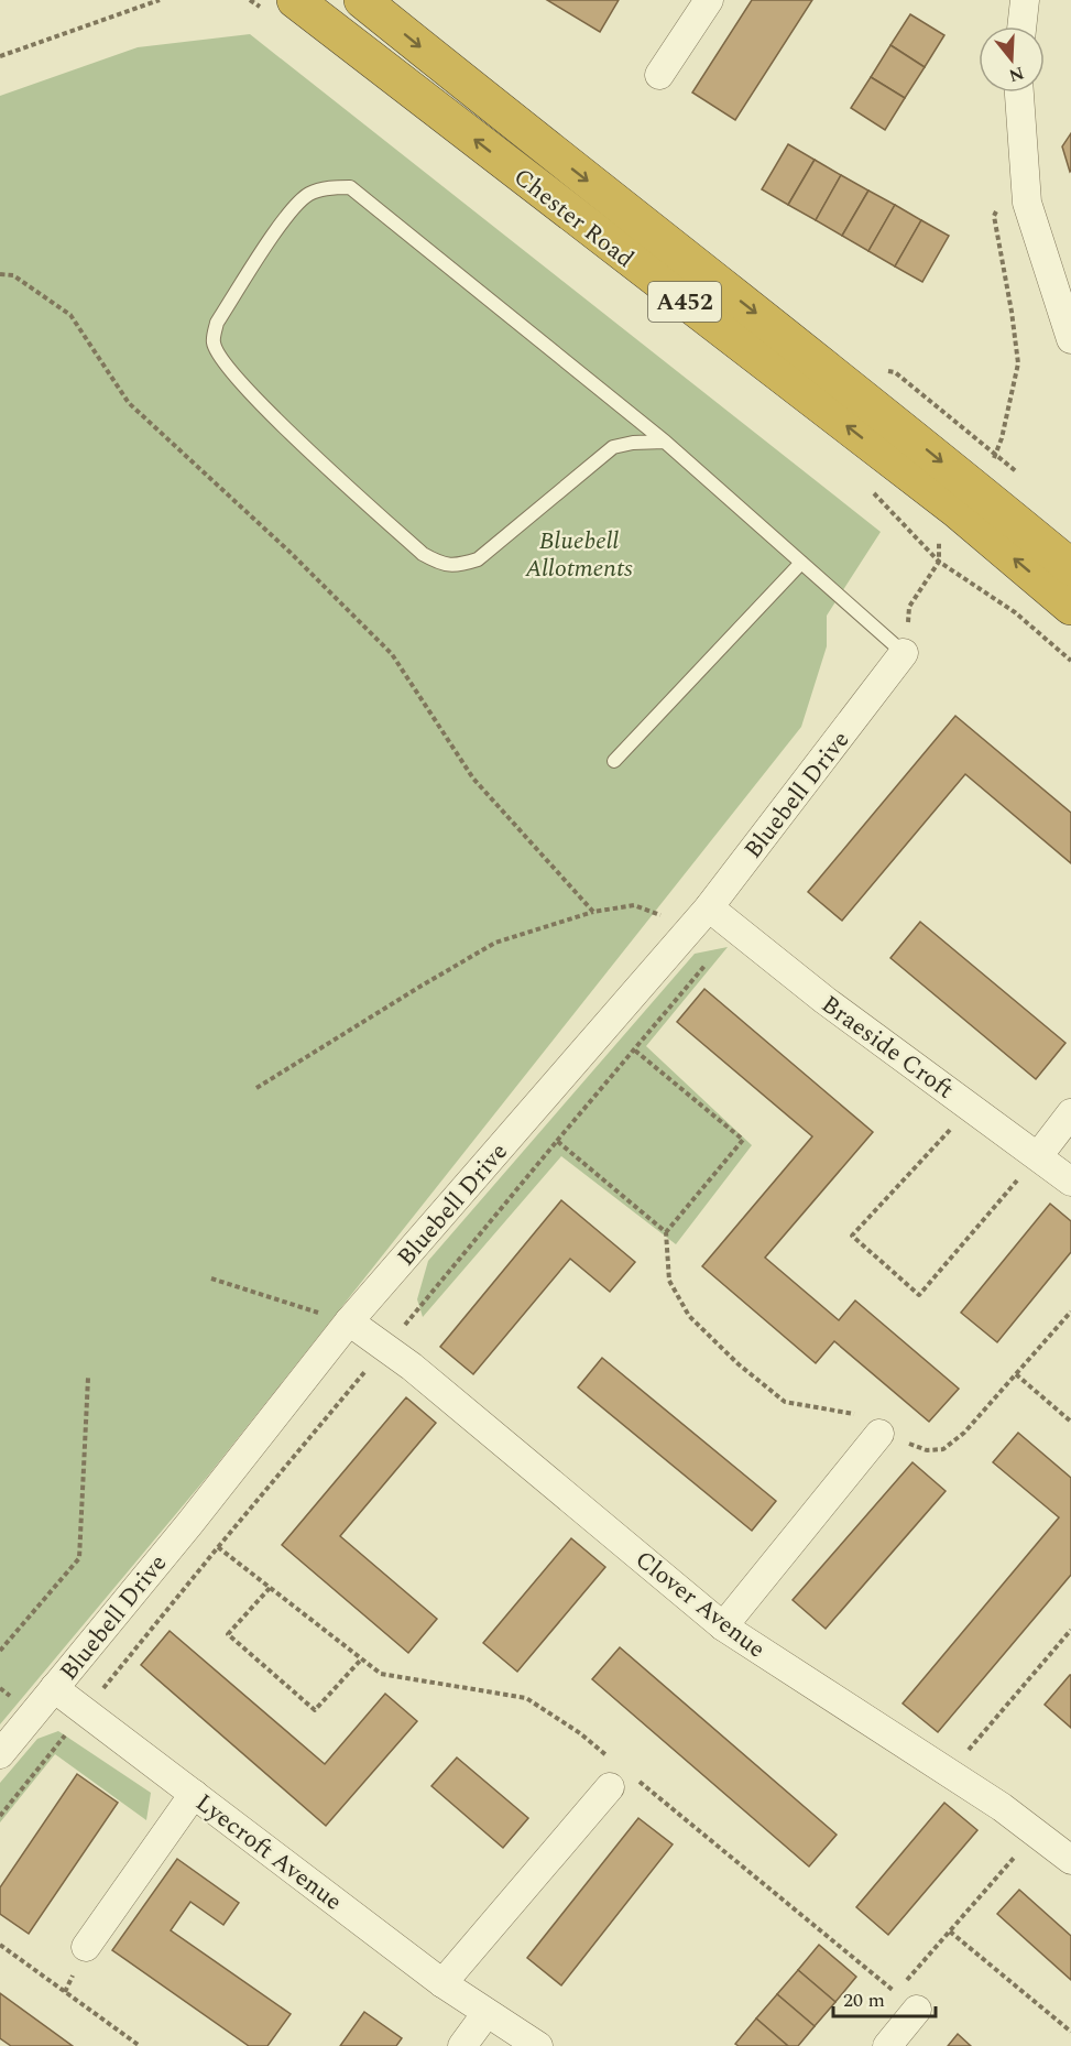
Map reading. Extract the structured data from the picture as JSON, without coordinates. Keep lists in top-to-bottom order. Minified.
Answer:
{"streets":{"highway":["Chester Road","A452"],"street":["Bluebell Drive","Braeside Croft","Clover Avenue","Lyecroft Avenue"]},"crossings":[["Bluebell Drive","Braeside Croft"],["Bluebell Drive","Clover Avenue"],["Bluebell Drive","Lyecroft Avenue"]],"parks":["Bluebell Allotments"],"scale_bar":"20 m","north":"bottom"}
